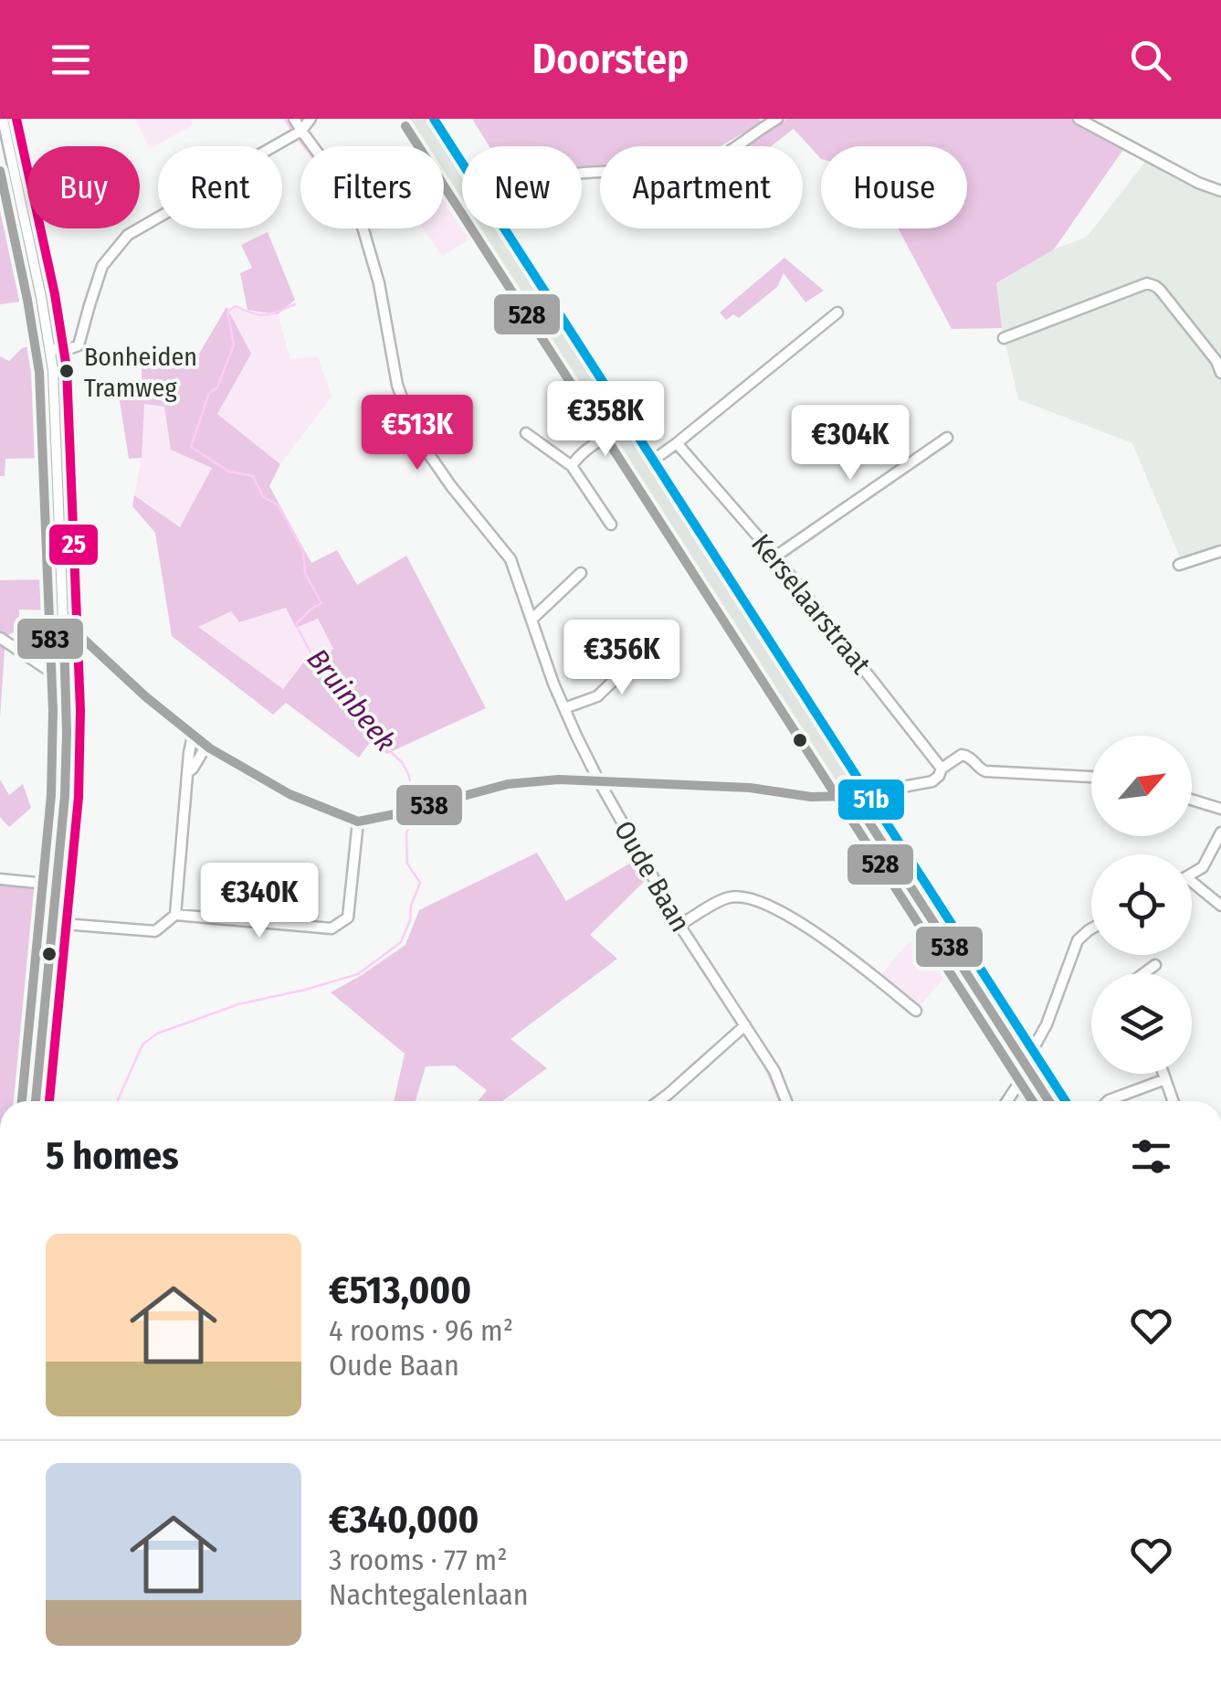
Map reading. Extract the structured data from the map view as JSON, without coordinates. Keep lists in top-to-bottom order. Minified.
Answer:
{"streets":{"street":["Kerselaarstraat","Oude Baan"]},"water":["Bruinbeek"],"places":["Bonheiden Tramweg"],"lines":["transit line 51b","transit line 25","transit line 528","transit line 583","transit line 538"],"north":"top right","page":{"header":"Doorstep","chip":["Buy","Rent","Filters","New","Apartment","House"],"price":["€358K","€513K","€304K","€356K","€340K"],"heading":"5 homes","list":[{"name":"€513,000","note":"4 rooms · 96 m² · Oude Baan"},{"name":"€340,000","note":"3 rooms · 77 m² · Nachtegalenlaan"}]}}
